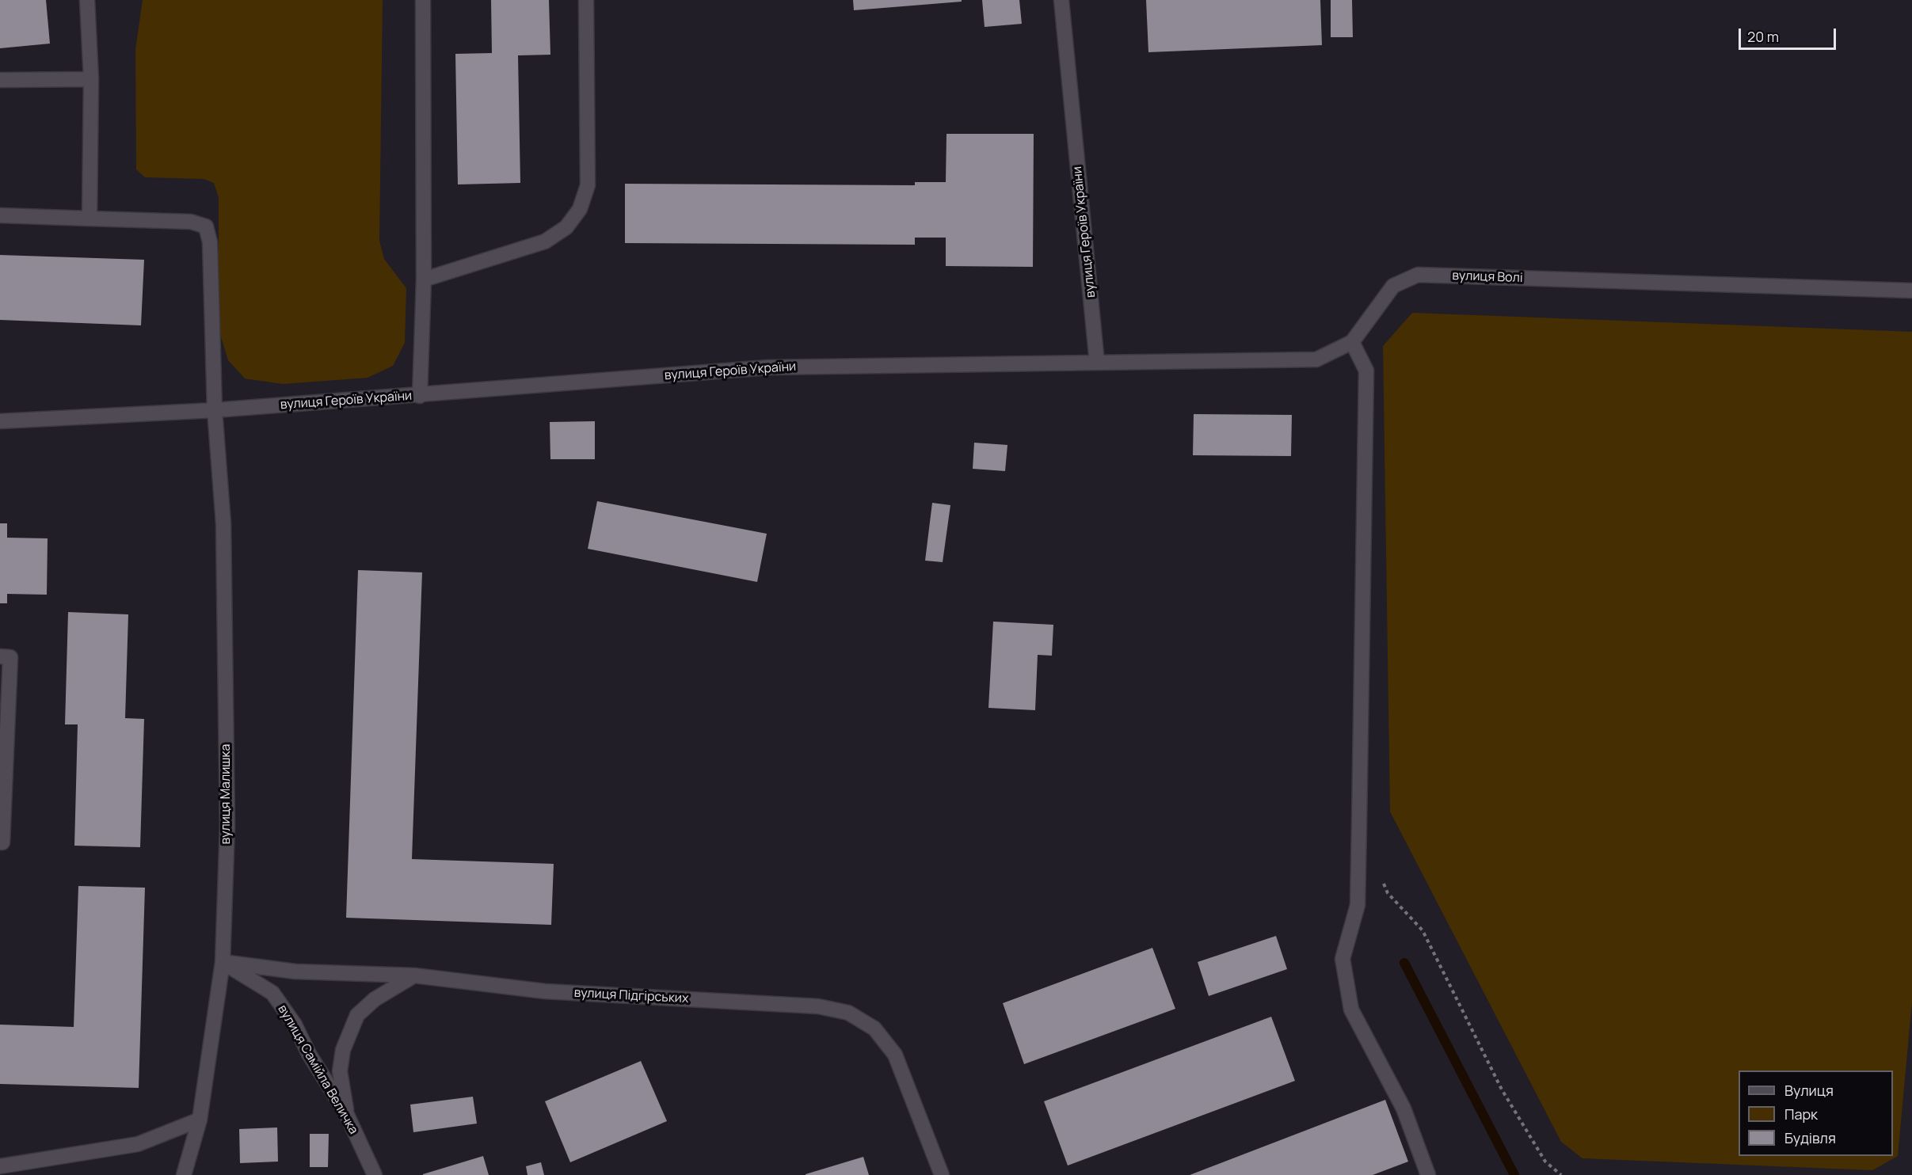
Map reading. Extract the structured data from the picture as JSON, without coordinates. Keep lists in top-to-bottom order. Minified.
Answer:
{"streets":{"street":["вулиця Героїв України","вулиця Волі","вулиця Малишка","вулиця Підгірських","вулиця Самійла Величка"]},"crossings":[["вулиця Героїв України","вулиця Волі"],["вулиця Героїв України","вулиця Малишка"],["вулиця Малишка","вулиця Підгірських"],["вулиця Малишка","вулиця Самійла Величка"],["вулиця Підгірських","вулиця Самійла Величка"]],"legend":["Вулиця","Парк","Будівля"],"scale_bar":"20 m"}
